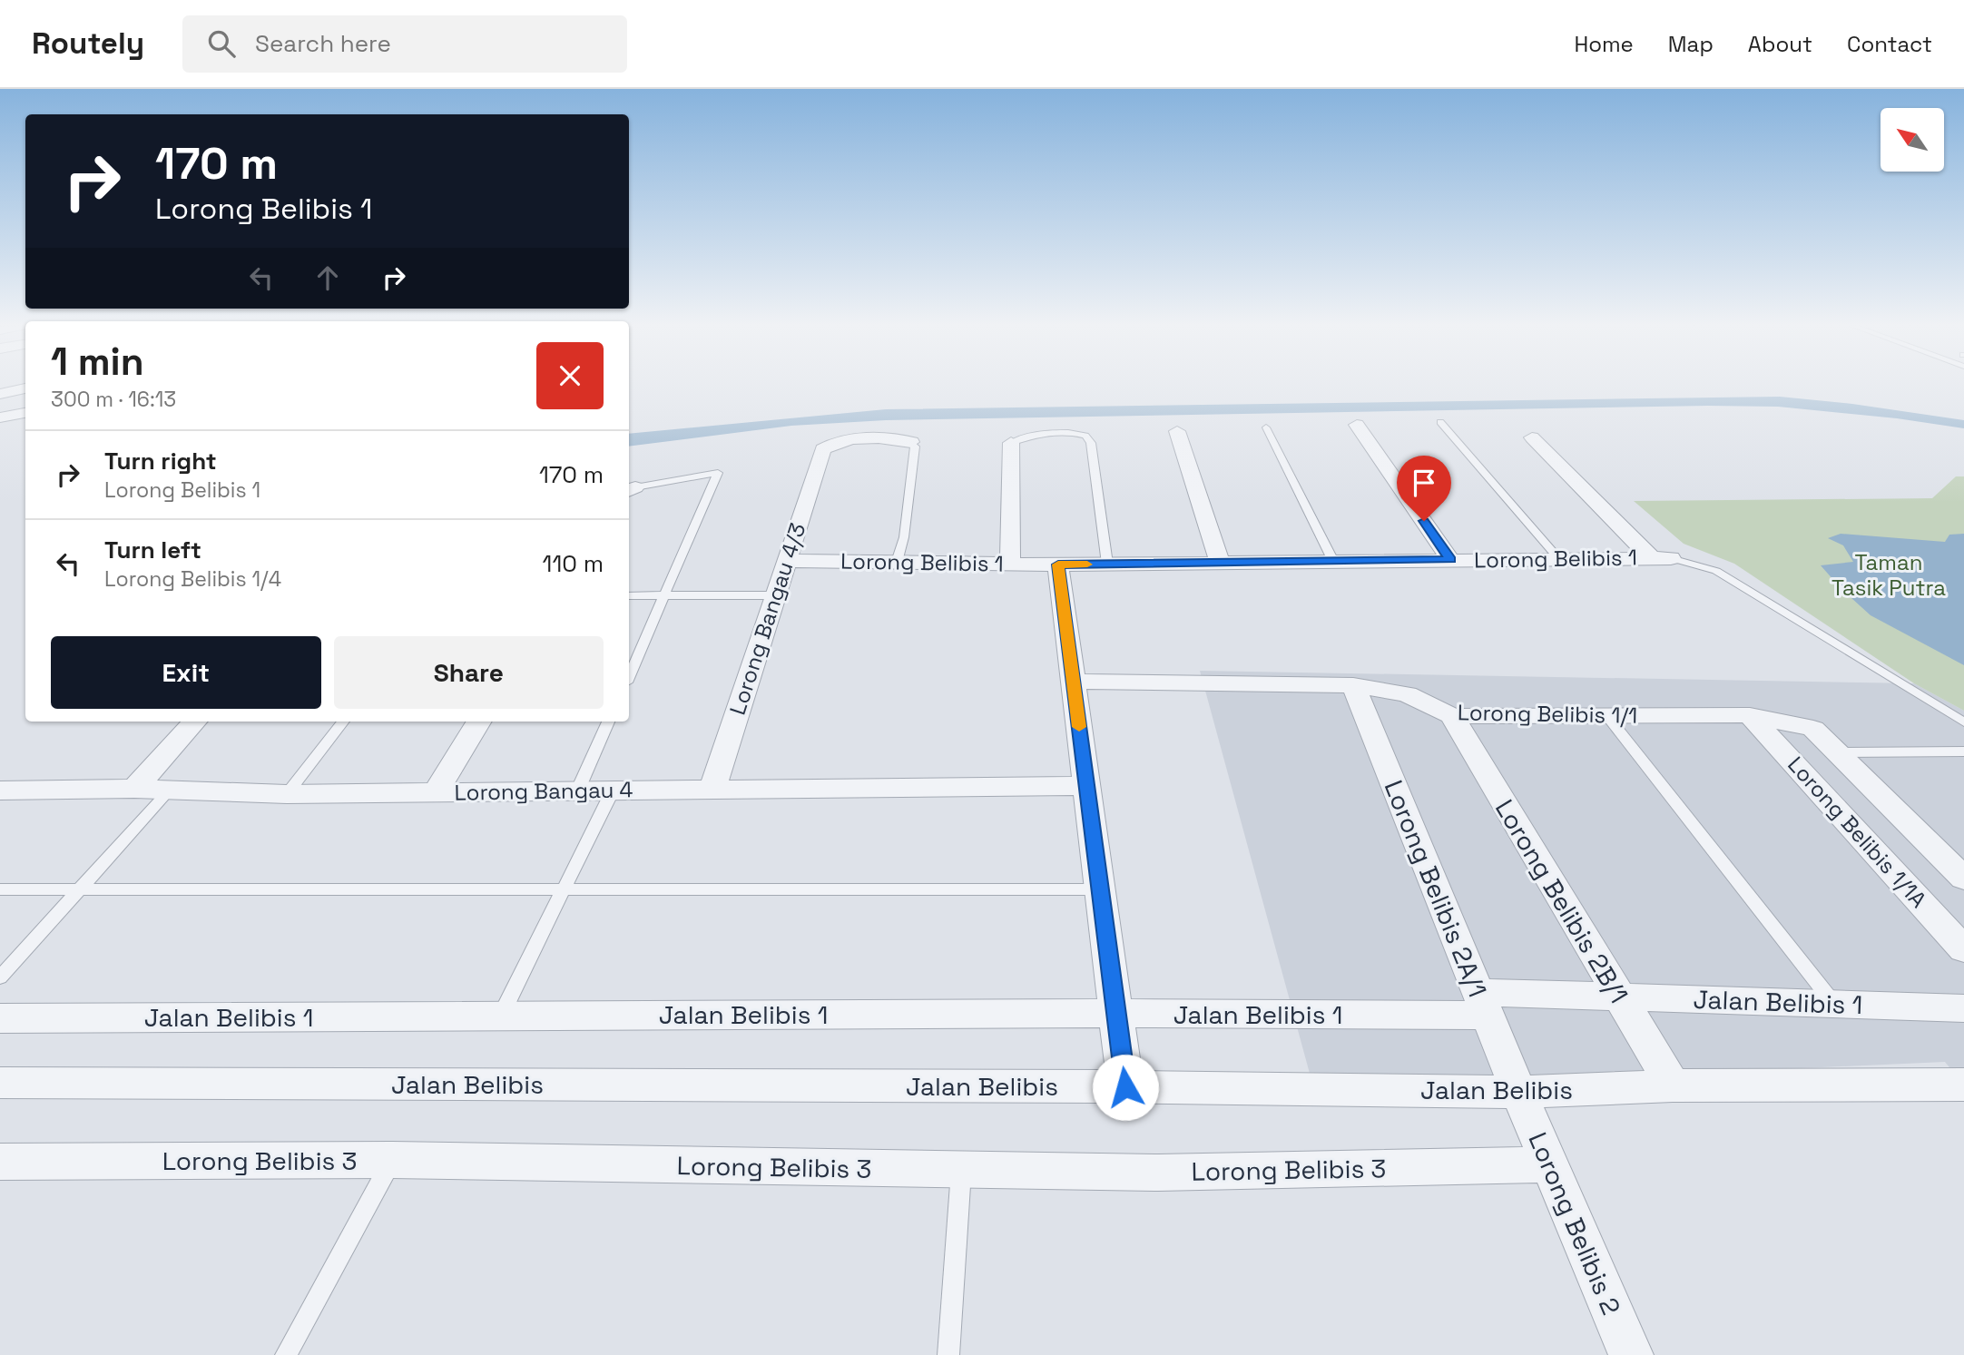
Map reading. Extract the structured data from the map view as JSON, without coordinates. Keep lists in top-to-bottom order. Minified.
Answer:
{"streets":{"street":["Lorong Belibis 1","Lorong Bangau 4/3","Lorong Belibis 1/1","Lorong Bangau 4","Lorong Belibis 1/1A","Lorong Belibis 2A/1","Lorong Belibis 2B/1","Jalan Belibis 1","Jalan Belibis","Lorong Belibis 3","Lorong Belibis 2"]},"crossings":[["Lorong Belibis 1","Lorong Bangau 4/3"],["Lorong Bangau 4/3","Lorong Bangau 4"],["Lorong Belibis 1/1","Lorong Belibis 1/1A"],["Lorong Belibis 1/1","Lorong Belibis 2A/1"],["Lorong Belibis 1/1","Lorong Belibis 2B/1"],["Lorong Belibis 2A/1","Jalan Belibis 1"],["Lorong Belibis 2A/1","Jalan Belibis"],["Lorong Belibis 2A/1","Lorong Belibis 2"],["Lorong Belibis 2B/1","Jalan Belibis 1"],["Lorong Belibis 2B/1","Jalan Belibis"],["Jalan Belibis","Lorong Belibis 2"],["Lorong Belibis 3","Lorong Belibis 2"]],"parks":["Taman Tasik Putra"],"north":"top left","page":{"header":"Routely","search":"Search here","nav":["Home","Map","About","Contact"],"turn":["170 m","Lorong Belibis 1"],"heading":["1 min","300 m · 16:13"],"list":[{"name":"Turn right","note":"Lorong Belibis 1","value":"170 m"},{"name":"Turn left","note":"Lorong Belibis 1/4","value":"110 m"}],"buttons":["Exit","Share"]}}
